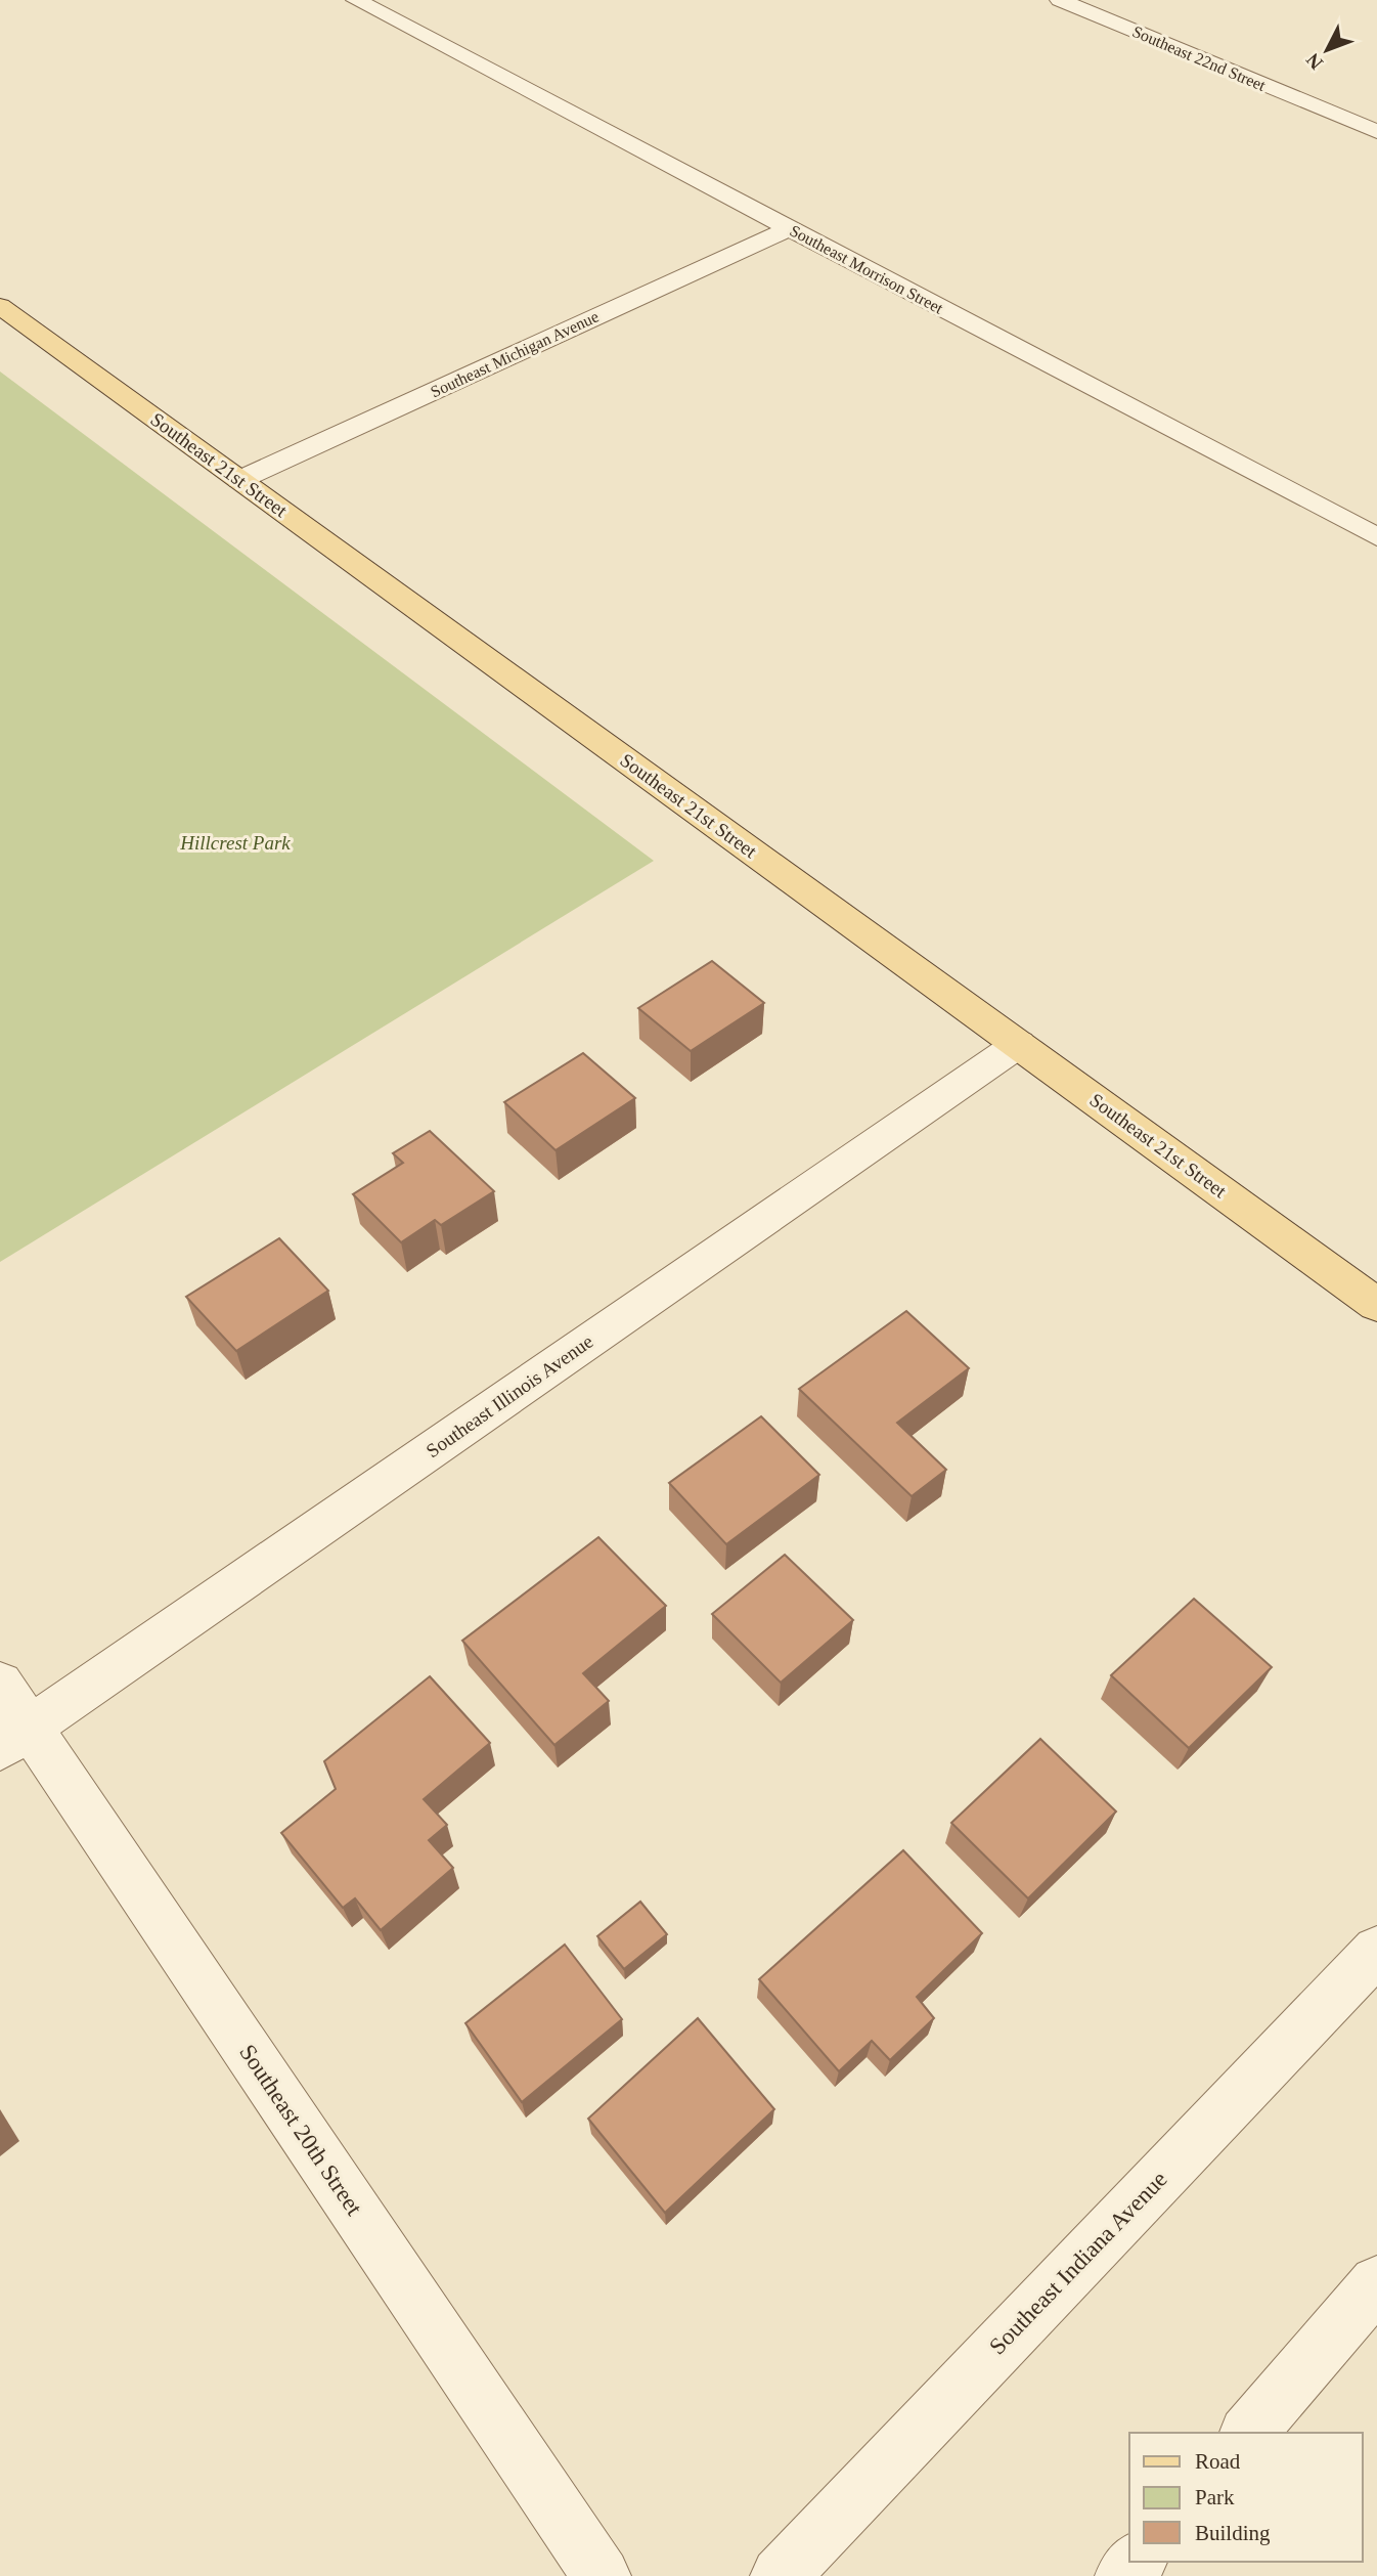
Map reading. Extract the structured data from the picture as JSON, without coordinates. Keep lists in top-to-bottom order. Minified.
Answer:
{"streets":{"main road":["Southeast 21st Street"],"street":["Southeast 22nd Street","Southeast Morrison Street","Southeast Michigan Avenue","Southeast Illinois Avenue","Southeast 20th Street","Southeast Indiana Avenue"]},"crossings":[["Southeast Morrison Street","Southeast Michigan Avenue"],["Southeast Michigan Avenue","Southeast 21st Street"],["Southeast 21st Street","Southeast Illinois Avenue"],["Southeast Illinois Avenue","Southeast 20th Street"]],"parks":["Hillcrest Park"],"legend":["Road","Park","Building"],"north":"bottom left"}
